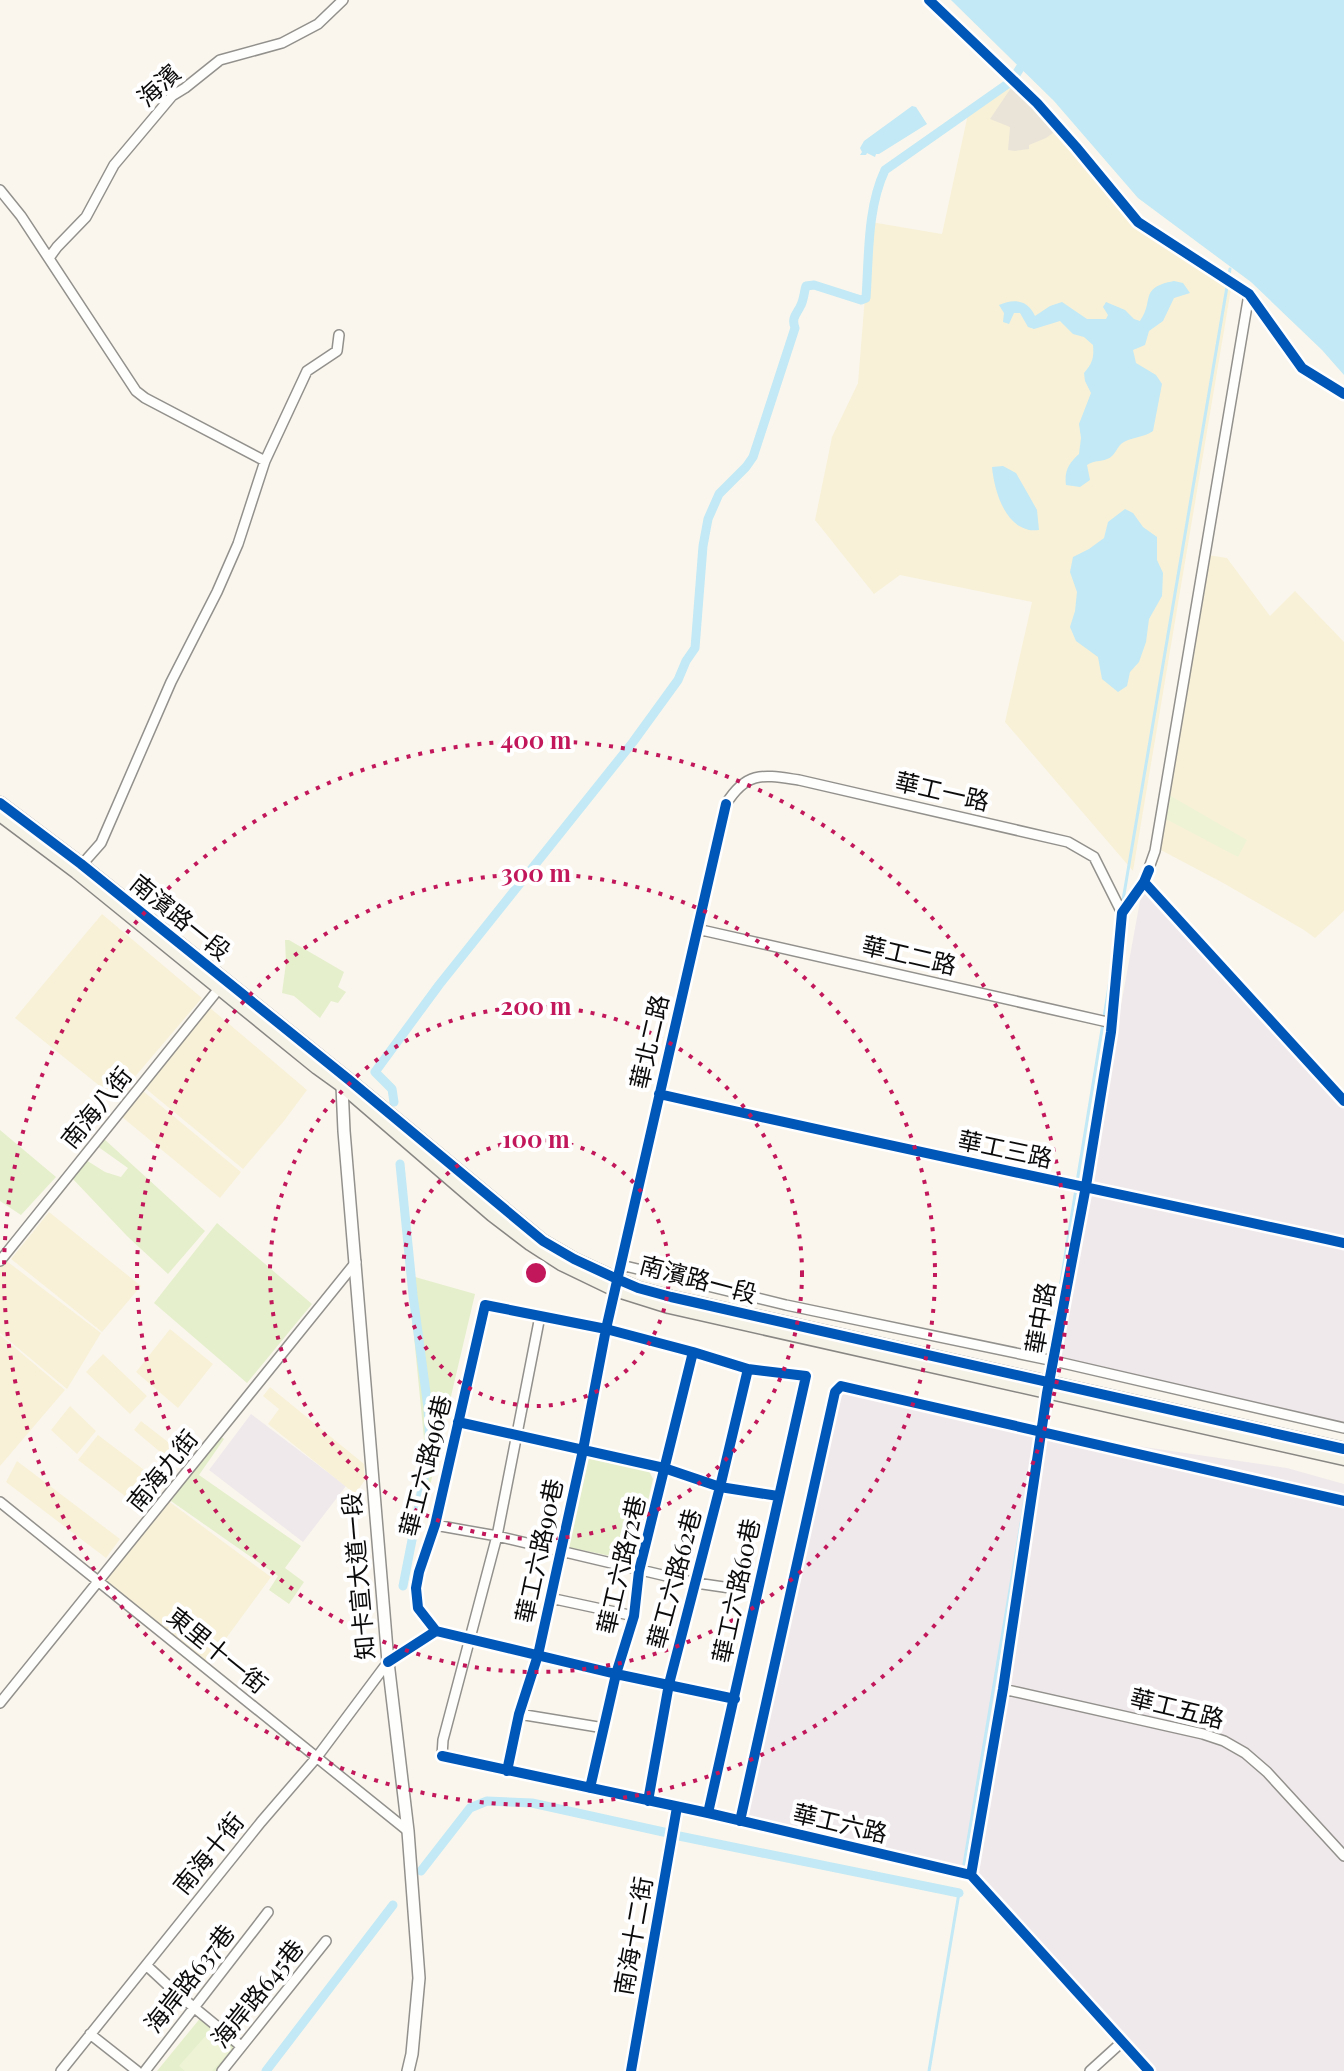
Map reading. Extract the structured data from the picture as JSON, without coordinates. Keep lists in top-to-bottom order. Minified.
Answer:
{"streets":{"main road":["南濱路一段"],"street":["海濱","華工一路","華工二路","華北二路","南海八街","華工三路","華中路","華工六路96巷","南海九街","華工六路90巷","華工六路72巷","知卡宣大道一段","華工六路62巷","華工六路60巷","東里十一街","華工五路","華工六路","南海十街","南海十二街","海岸路637巷","海岸路645巷"]},"crossings":[["華工一路","華北二路"],["華工一路","華中路"],["南濱路一段","華北二路"],["南濱路一段","南海八街"],["南濱路一段","華中路"],["南濱路一段","華工六路90巷"],["南濱路一段","知卡宣大道一段"],["華工二路","華北二路"],["華工二路","華中路"],["華北二路","華工三路"],["華北二路","華工六路90巷"],["華工三路","華中路"],["華中路","華工五路"],["華中路","華工六路"],["華工六路96巷","華工六路90巷"],["南海九街","知卡宣大道一段"],["南海九街","東里十一街"],["華工六路90巷","華工六路"],["華工六路72巷","華工六路"],["知卡宣大道一段","東里十一街"],["知卡宣大道一段","南海十街"],["華工六路62巷","華工六路60巷"],["華工六路62巷","華工六路"],["華工六路60巷","華工六路"],["東里十一街","南海十街"],["華工六路","南海十二街"]],"rings":["400 m","300 m","200 m","100 m"]}
